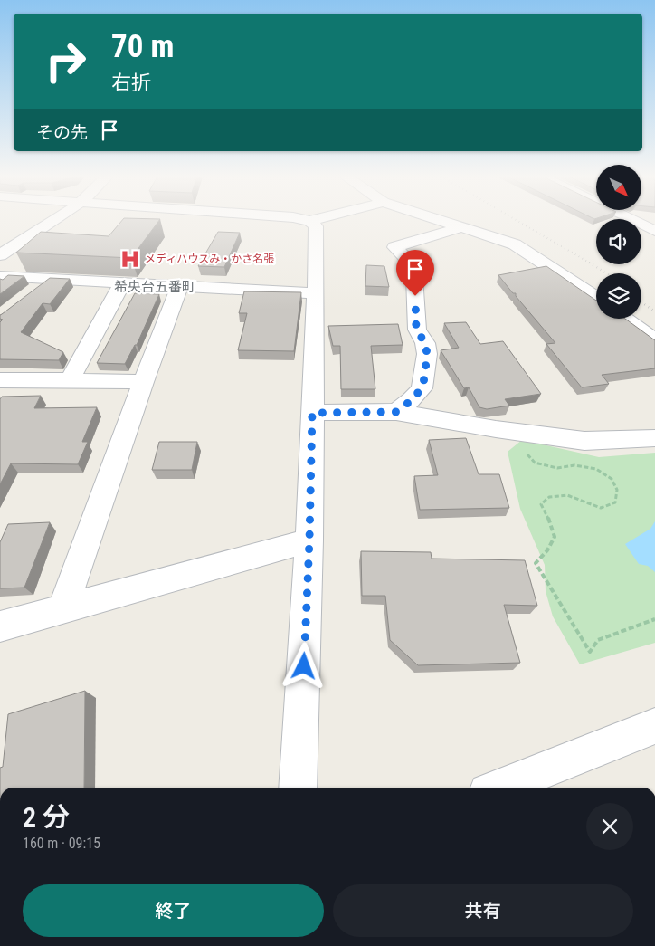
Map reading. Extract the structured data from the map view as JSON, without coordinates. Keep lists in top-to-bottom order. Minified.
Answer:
{"districts":["希央台五番町"],"places":{"hospital":["メディハウスみ・かさ名張"]},"north":"bottom right","page":{"turn":["70 m","右折"],"then":"その先","heading":["2 分","160 m · 09:15"],"buttons":["終了","共有"]}}
